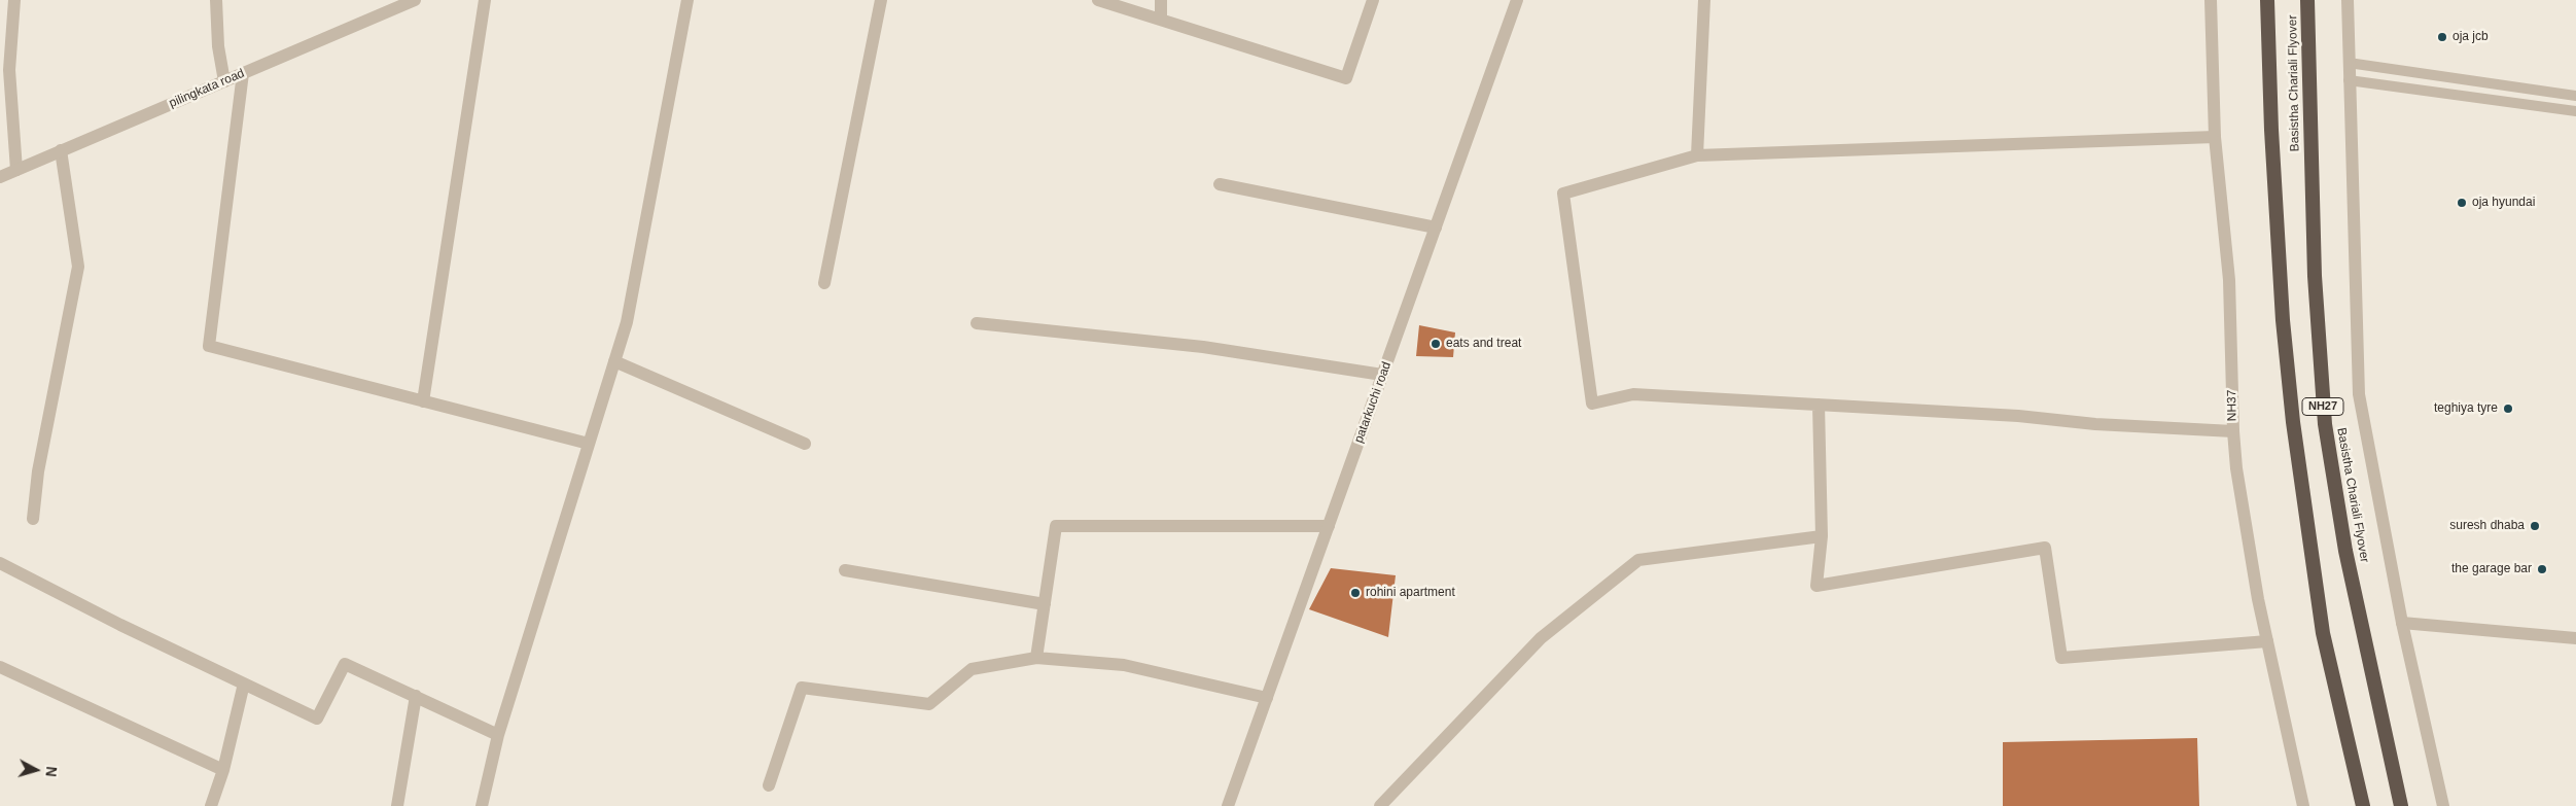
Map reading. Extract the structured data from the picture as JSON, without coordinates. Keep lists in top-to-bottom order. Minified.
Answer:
{"streets":{"highway":["Basistha Chariali Flyover","NH27"],"street":["pilingkata road","patarkuchi road","NH37"]},"places":["oja jcb","oja hyundai","eats and treat","teghiya tyre","suresh dhaba","the garage bar","rohini apartment"],"north":"right"}
